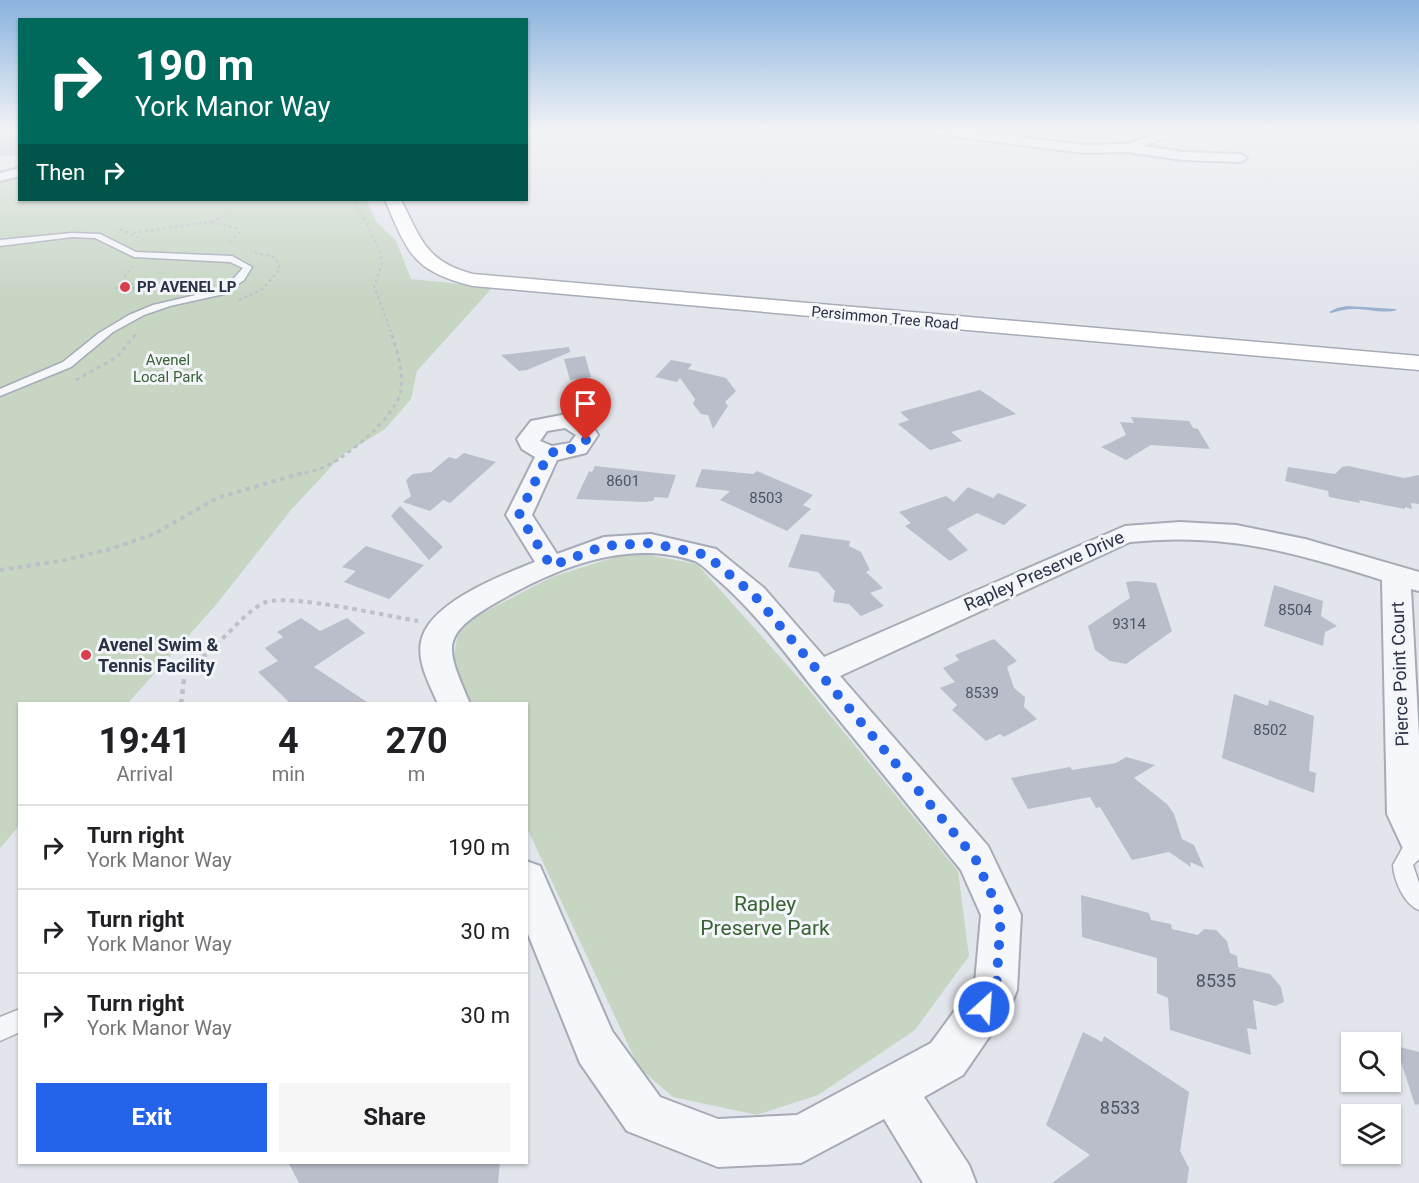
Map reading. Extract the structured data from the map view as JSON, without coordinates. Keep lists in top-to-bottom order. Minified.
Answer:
{"streets":{"main road":["Persimmon Tree Road"],"street":["Rapley Preserve Drive","Pierce Point Court"]},"crossings":[["Rapley Preserve Drive","Pierce Point Court"]],"parks":["Avenel Local Park","Rapley Preserve Park"],"places":["PP AVENEL LP","Avenel Swim & Tennis Facility"],"house_numbers":["8601","8503","8504","9314","8539","8502","8535","8533"],"page":{"turn":["190 m","York Manor Way"],"then":"Then","eta":["19:41","Arrival","4","min","270","m"],"list":[{"name":"Turn right","note":"York Manor Way","value":"190 m"},{"name":"Turn right","note":"York Manor Way","value":"30 m"},{"name":"Turn right","note":"York Manor Way","value":"30 m"}],"buttons":["Exit","Share"]}}
